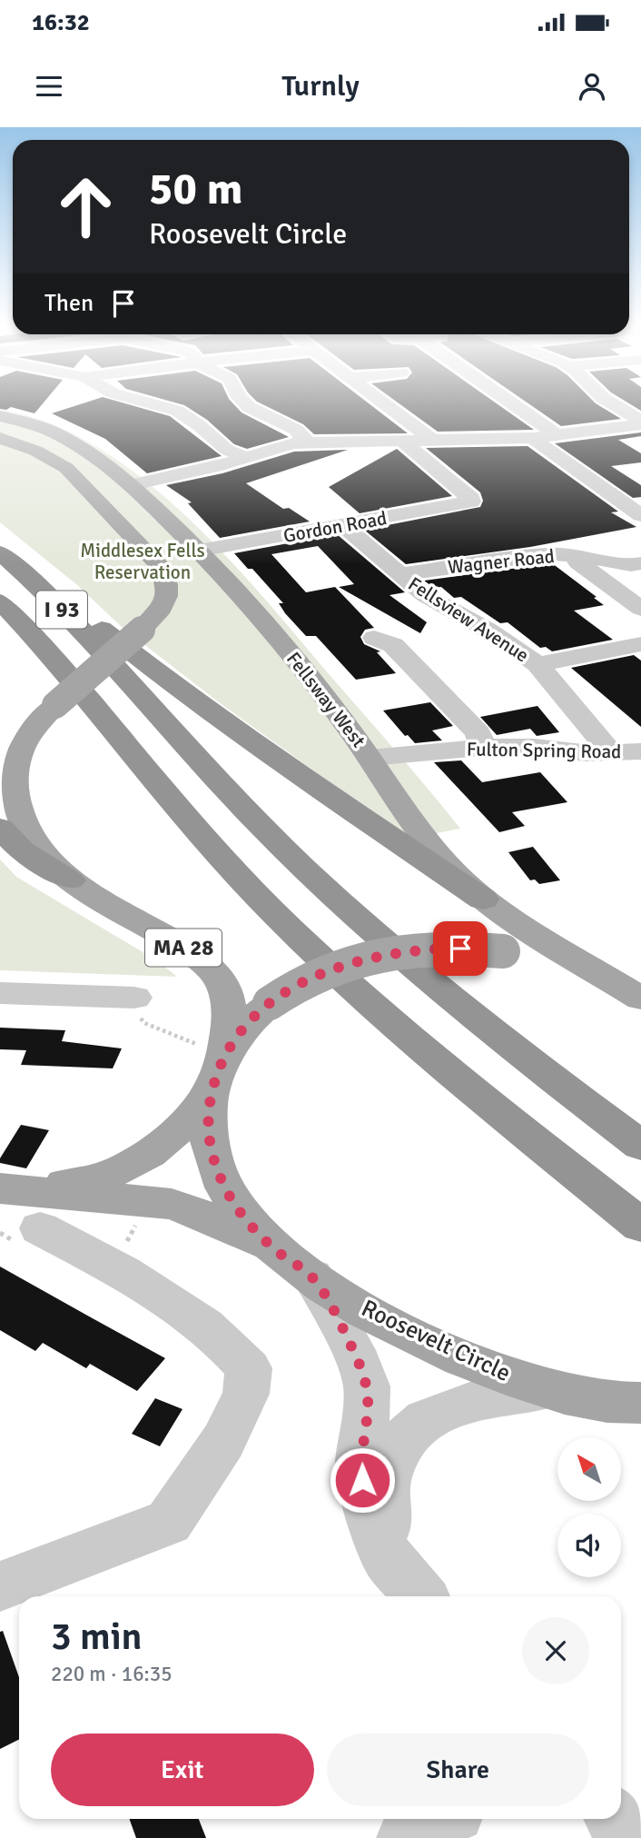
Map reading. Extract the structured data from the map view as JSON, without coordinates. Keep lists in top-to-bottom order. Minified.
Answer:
{"streets":{"highway":["I 93"],"main road":["Fellsway West","MA 28","Roosevelt Circle"],"street":["Gordon Road","Wagner Road","Fellsview Avenue","Fulton Spring Road"]},"crossings":[["Gordon Road","Fellsview Avenue"],["Gordon Road","Fellsway West"],["Wagner Road","Fellsview Avenue"],["Fellsview Avenue","Fulton Spring Road"],["Fellsway West","Fulton Spring Road"],["Fellsway West","Roosevelt Circle"],["MA 28","Roosevelt Circle"]],"parks":["Middlesex Fells Reservation"],"north":"top left","page":{"status":"16:32","header":"Turnly","turn":["50 m","Roosevelt Circle"],"then":"Then","heading":["3 min","220 m · 16:35"],"buttons":["Exit","Share"]}}
